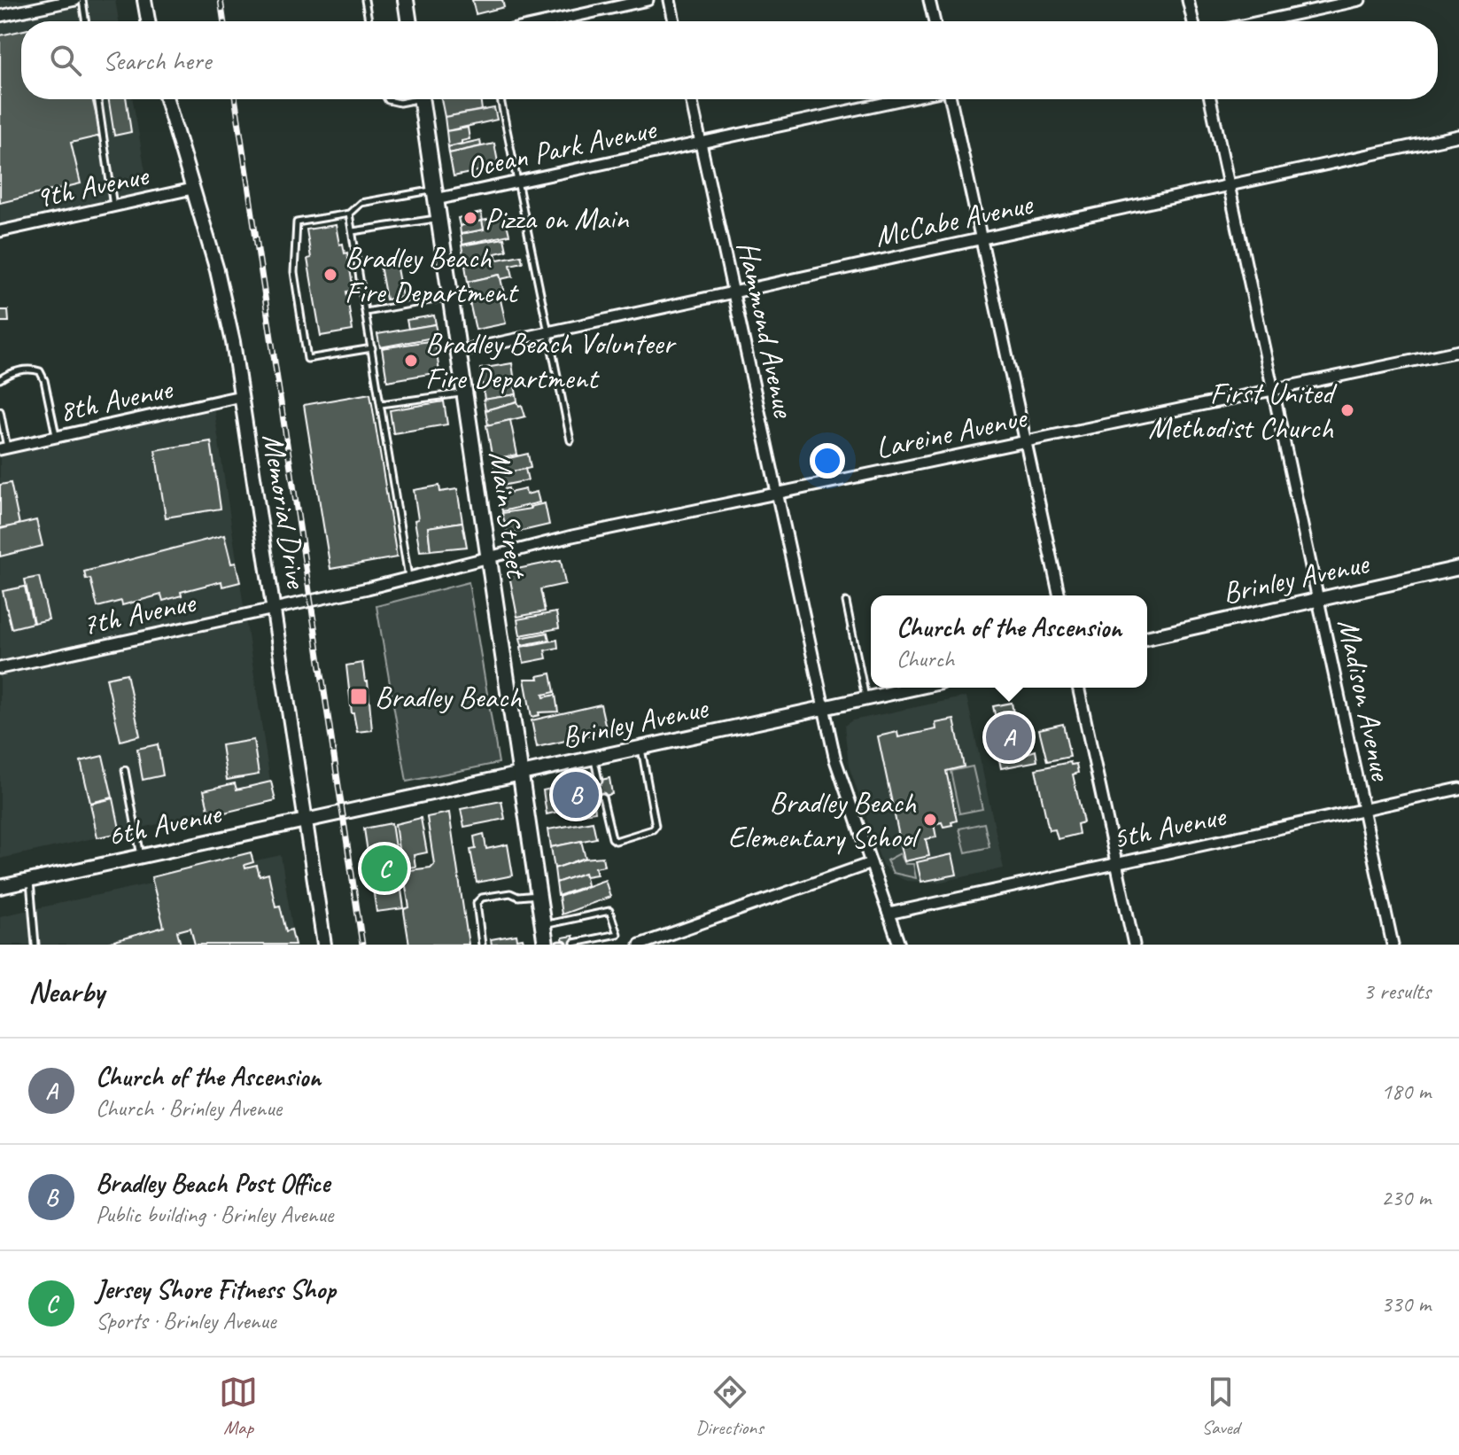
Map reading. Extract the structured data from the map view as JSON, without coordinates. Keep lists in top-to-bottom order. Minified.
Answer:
{"streets":{"main road":["Main Street"],"street":["Ocean Park Avenue","9th Avenue","McCabe Avenue","Hammond Avenue","8th Avenue","Lareine Avenue","Memorial Drive","Brinley Avenue","7th Avenue","Madison Avenue","6th Avenue","5th Avenue"]},"crossings":[["Ocean Park Avenue","Hammond Avenue"],["Ocean Park Avenue","Main Street"],["9th Avenue","Memorial Drive"],["McCabe Avenue","Hammond Avenue"],["McCabe Avenue","Main Street"],["McCabe Avenue","Madison Avenue"],["Hammond Avenue","Lareine Avenue"],["Hammond Avenue","Brinley Avenue"],["Hammond Avenue","5th Avenue"],["8th Avenue","Memorial Drive"],["Lareine Avenue","Main Street"],["Lareine Avenue","7th Avenue"],["Lareine Avenue","Madison Avenue"],["Memorial Drive","7th Avenue"],["Memorial Drive","6th Avenue"],["Main Street","Brinley Avenue"],["Brinley Avenue","Madison Avenue"],["Brinley Avenue","6th Avenue"],["Madison Avenue","5th Avenue"]],"places":{"other":["Pizza on Main","Bradley Beach Fire Department","Bradley Beach Volunteer Fire Department","First United Methodist Church","Bradley Beach Elementary School"],"transit":["Bradley Beach"]},"page":{"search":"Search here","popup":["Church of the Ascension","Church"],"pins":["A","B","C"],"heading":["Nearby","3 results"],"list":[{"mark":"A","name":"Church of the Ascension","note":"Church · Brinley Avenue","value":"180 m"},{"mark":"B","name":"Bradley Beach Post Office","note":"Public building · Brinley Avenue","value":"230 m"},{"mark":"C","name":"Jersey Shore Fitness Shop","note":"Sports · Brinley Avenue","value":"330 m"}],"nav":["Map","Directions","Saved"]}}
